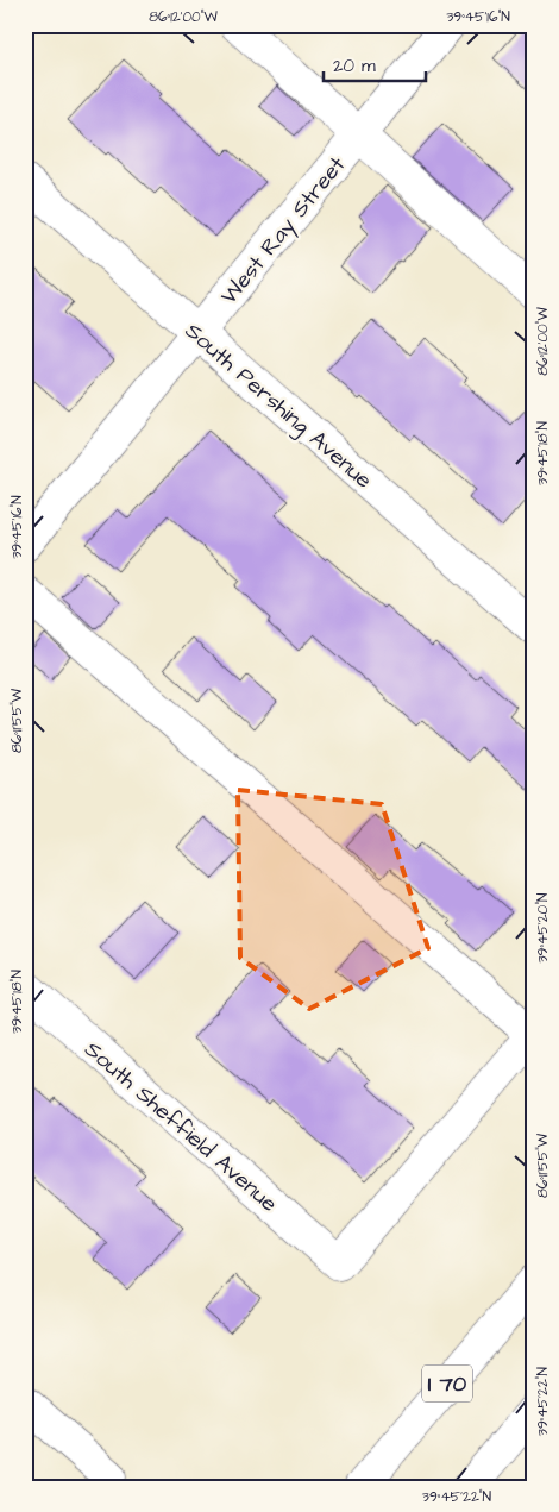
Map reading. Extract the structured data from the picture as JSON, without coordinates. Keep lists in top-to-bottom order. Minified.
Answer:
{"streets":{"main road":["West Ray Street","South Pershing Avenue","South Sheffield Avenue","I 70"]},"crossings":[["West Ray Street","South Pershing Avenue"]],"scale_bar":"20 m","coordinates":["86°12'00\"W","39°45'16\"N","39°45'18\"N","86°11'55\"W","39°45'20\"N","39°45'22\"N"]}
